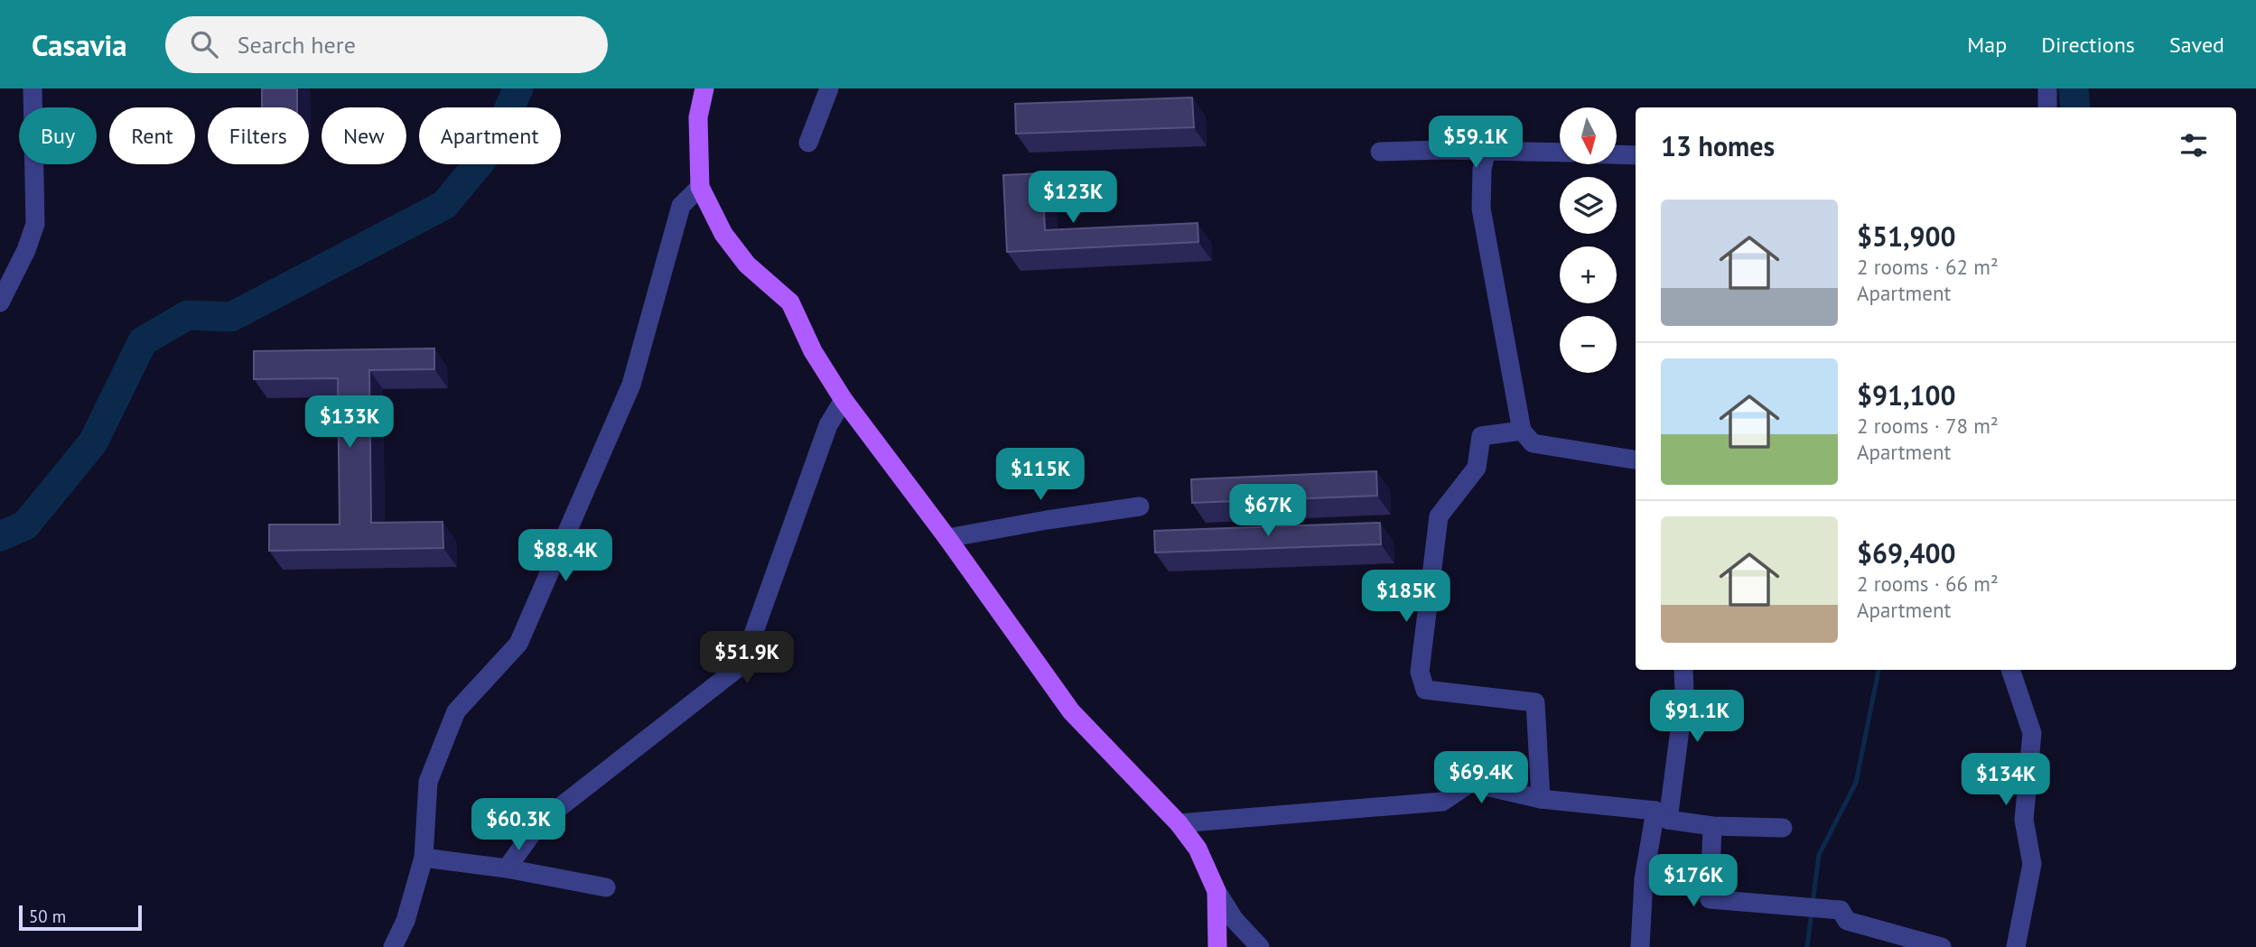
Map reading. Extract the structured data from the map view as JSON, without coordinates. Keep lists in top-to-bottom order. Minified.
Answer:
{"scale_bar":"50 m","north":"bottom","page":{"header":"Casavia","search":"Search here","nav":["Map","Directions","Saved"],"map_buttons":["+","−"],"chip":["Buy","Rent","Filters","New","Apartment"],"heading":"13 homes","price":["$59.1K","$123K","$133K","$115K","$67K","$88.4K","$185K","$51.9K","$91.1K","$69.4K","$134K","$60.3K","$176K"],"list":[{"name":"$51,900","note":"2 rooms · 62 m² · Apartment"},{"name":"$91,100","note":"2 rooms · 78 m² · Apartment"},{"name":"$69,400","note":"2 rooms · 66 m² · Apartment"}],"scale":"50 m"}}
